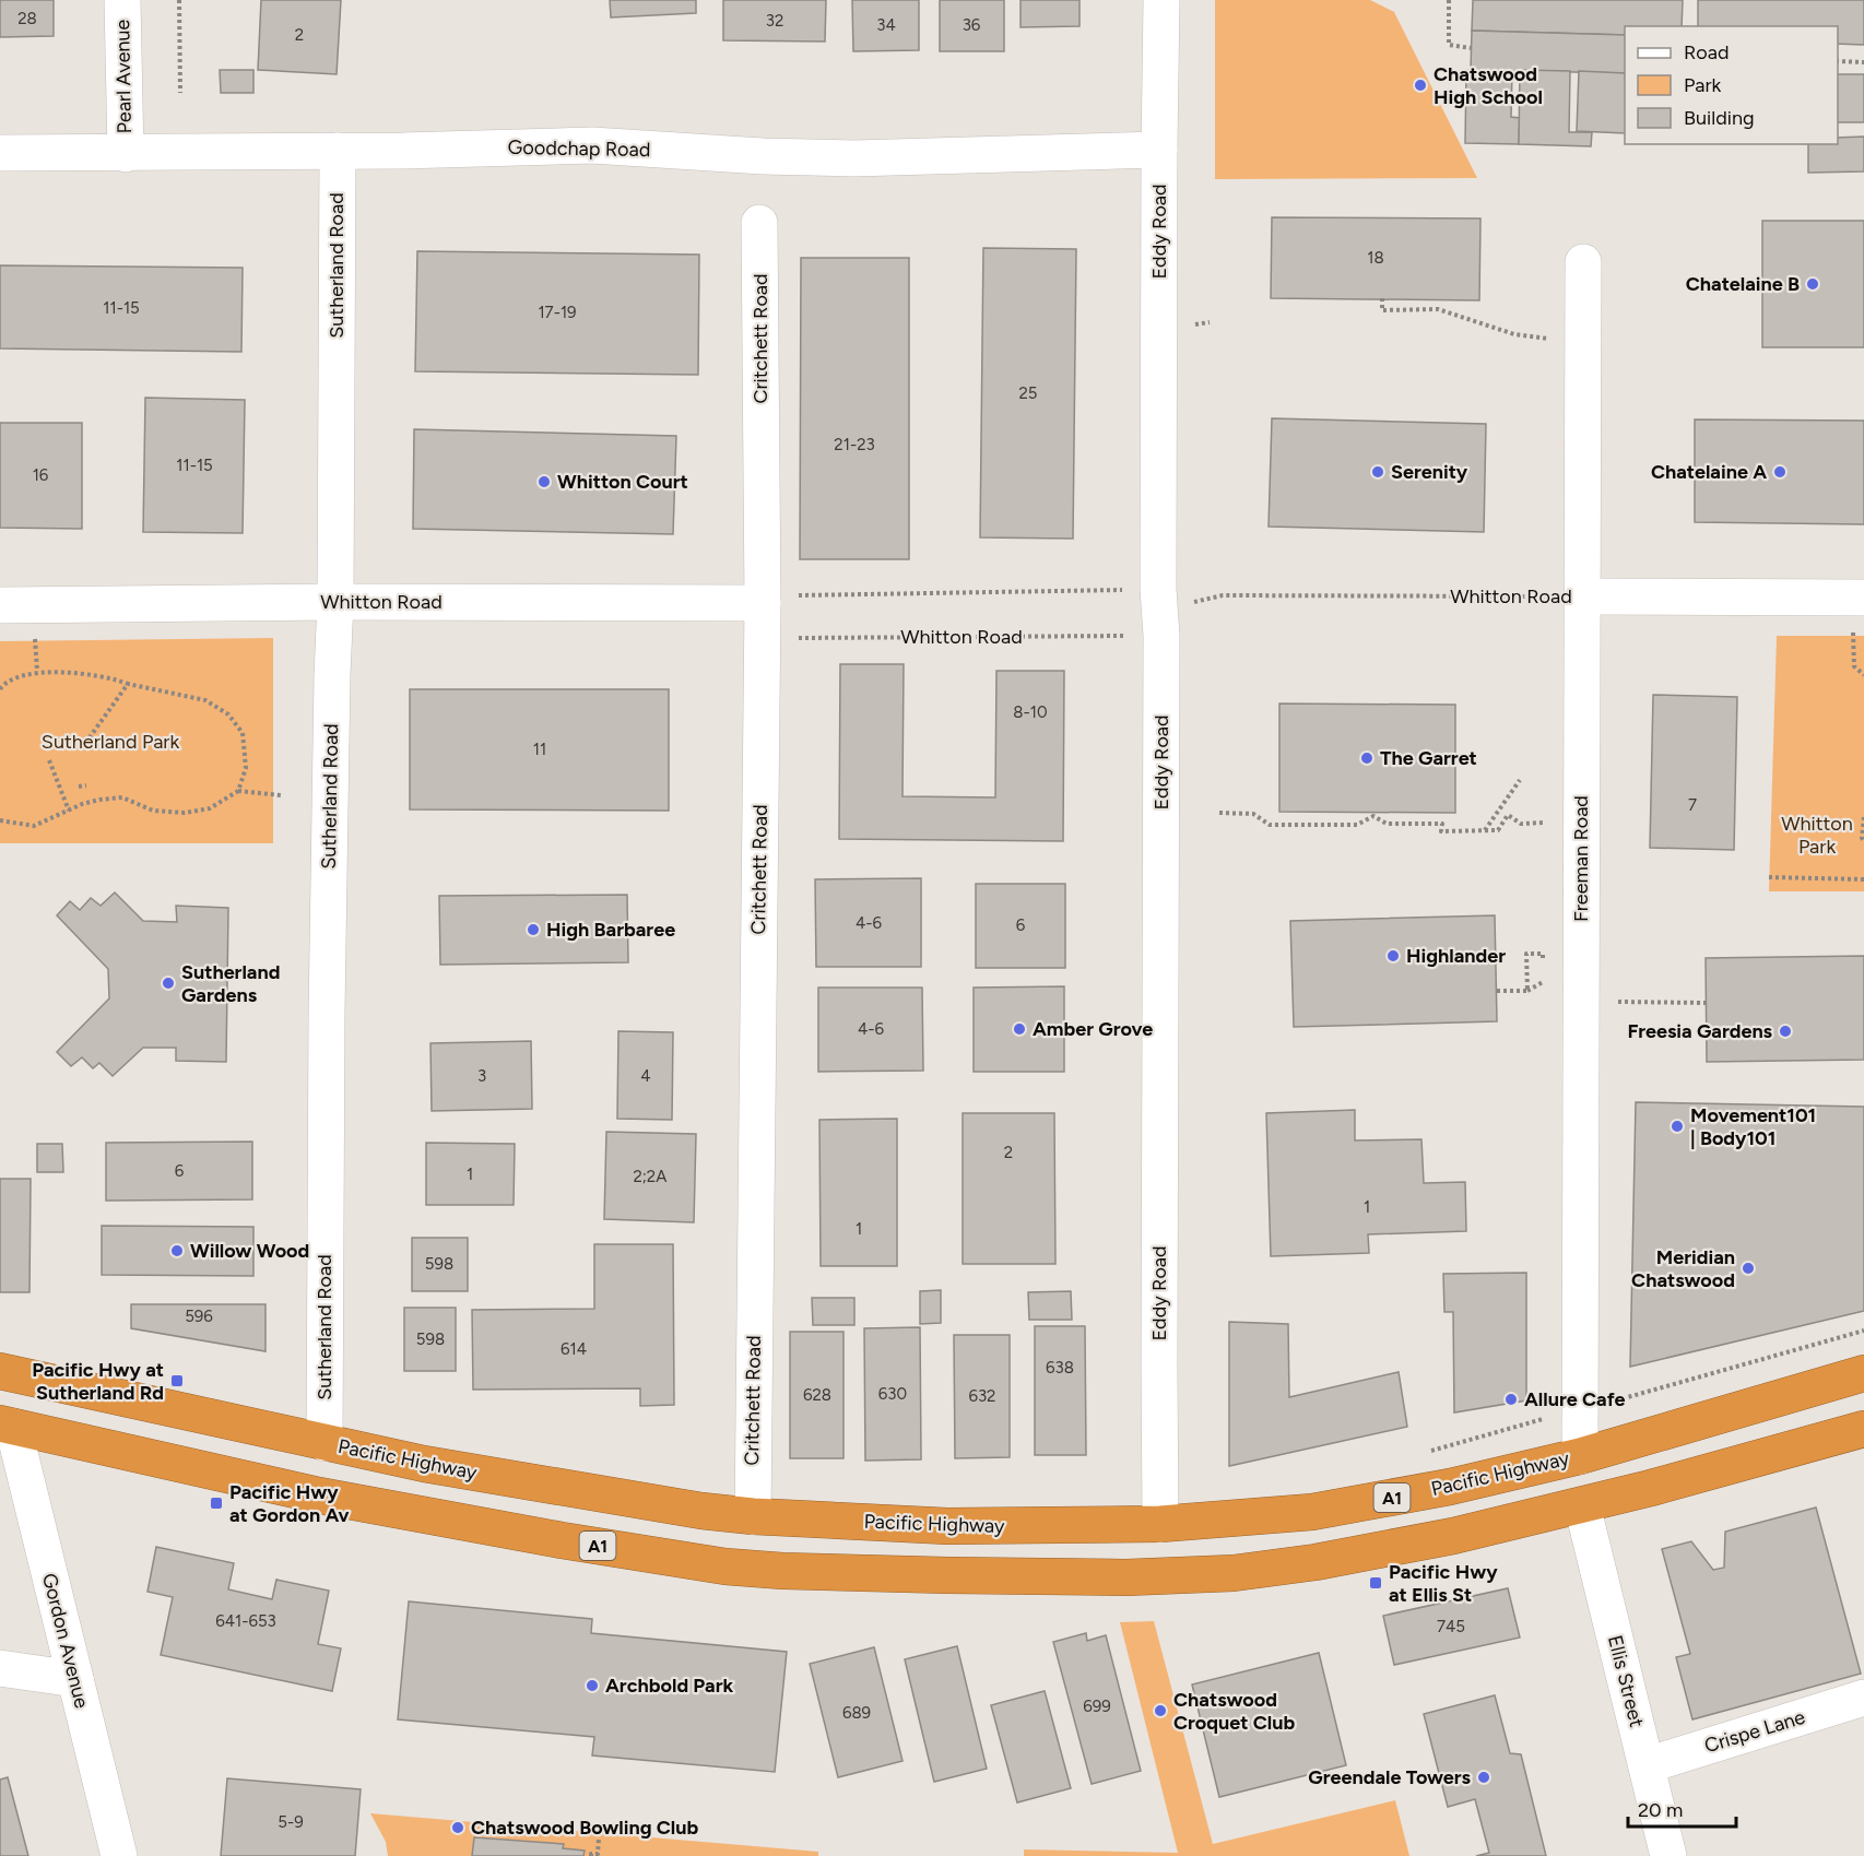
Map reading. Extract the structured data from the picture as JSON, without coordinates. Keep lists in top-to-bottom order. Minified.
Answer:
{"streets":{"highway":["Pacific Highway","A1"],"street":["Pearl Avenue","Goodchap Road","Eddy Road","Sutherland Road","Critchett Road","Whitton Road","Freeman Road","Gordon Avenue","Ellis Street","Crispe Lane"]},"crossings":[["Pearl Avenue","Goodchap Road"],["Goodchap Road","Eddy Road"],["Goodchap Road","Sutherland Road"],["Eddy Road","Whitton Road"],["Eddy Road","Pacific Highway"],["Sutherland Road","Whitton Road"],["Sutherland Road","Pacific Highway"],["Critchett Road","Whitton Road"],["Critchett Road","Pacific Highway"],["Whitton Road","Freeman Road"],["Freeman Road","Pacific Highway"],["A1","Gordon Avenue"],["A1","Ellis Street"],["Ellis Street","Crispe Lane"]],"parks":["Sutherland Park","Whitton Park"],"places":{"other":["Chatswood High School","Chatelaine B","Serenity","Chatelaine A","Whitton Court","The Garret","High Barbaree","Highlander","Sutherland Gardens","Amber Grove","Freesia Gardens","Movement101 | Body101","Willow Wood","Meridian Chatswood","Allure Cafe","Archbold Park","Chatswood Croquet Club","Greendale Towers","Chatswood Bowling Club"],"transit":["Pacific Hwy at Sutherland Rd","Pacific Hwy at Gordon Av","Pacific Hwy at Ellis St"]},"house_numbers":["28","32","34","36","2","18","11-15","17-19","25","21-23","11-15","16","8-10","11","7","4-6","6","4-6","3","4","2","6","1","2;2A","1","1","598","596","598","614","638","630","628","632","641-653","745","699","689","5-9"],"legend":["Road","Park","Building"],"scale_bar":"20 m"}
